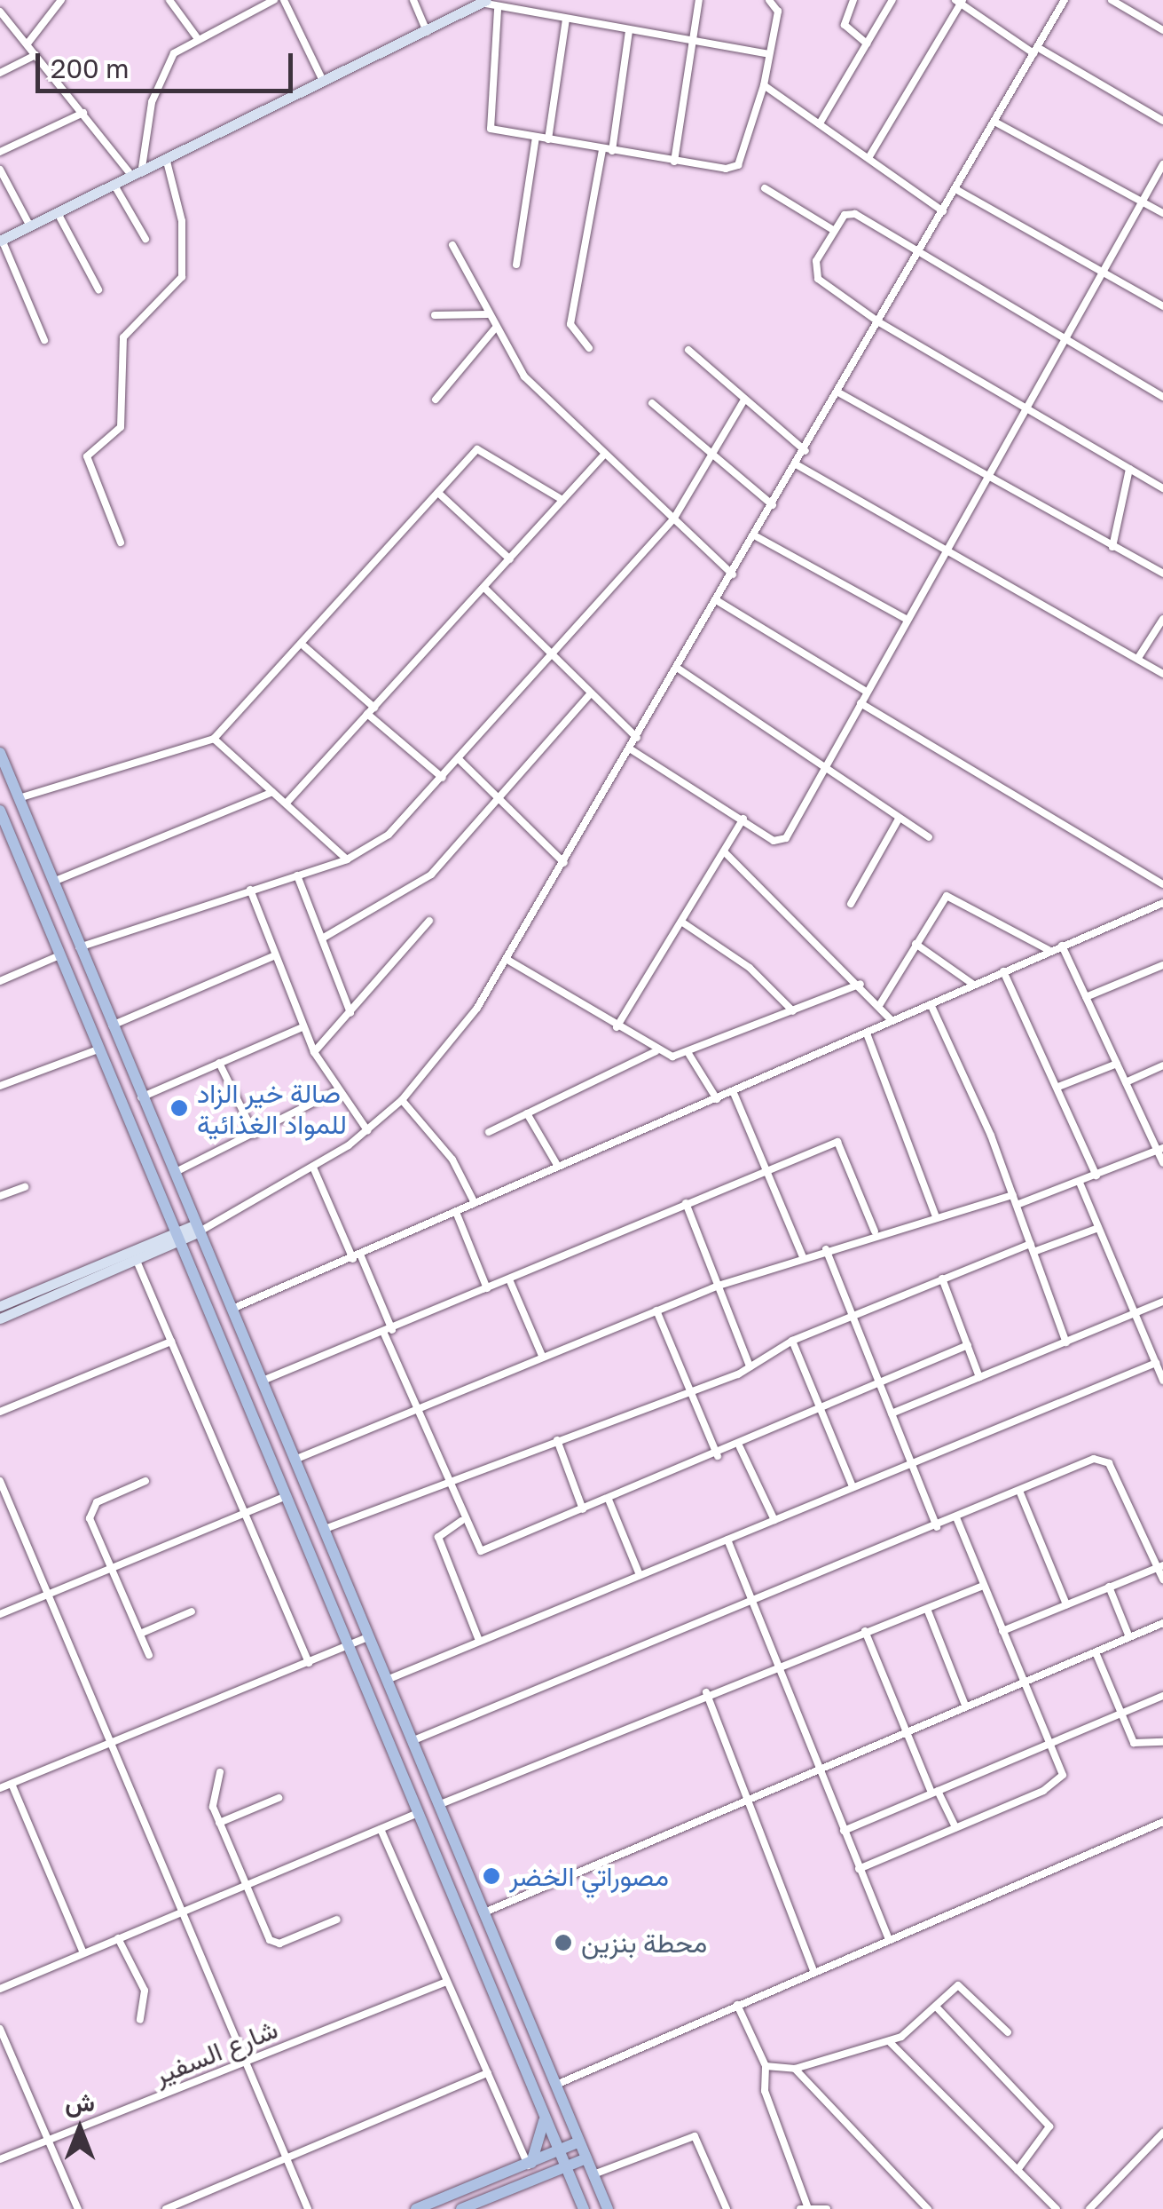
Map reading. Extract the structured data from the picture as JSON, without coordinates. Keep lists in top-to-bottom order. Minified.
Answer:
{"streets":{"street":["شارع السفير"]},"places":["صالة خير الزاد للمواد الغذائية","مصوراتي الخضر","محطة بنزين"],"scale_bar":"200 m","north":"top"}
